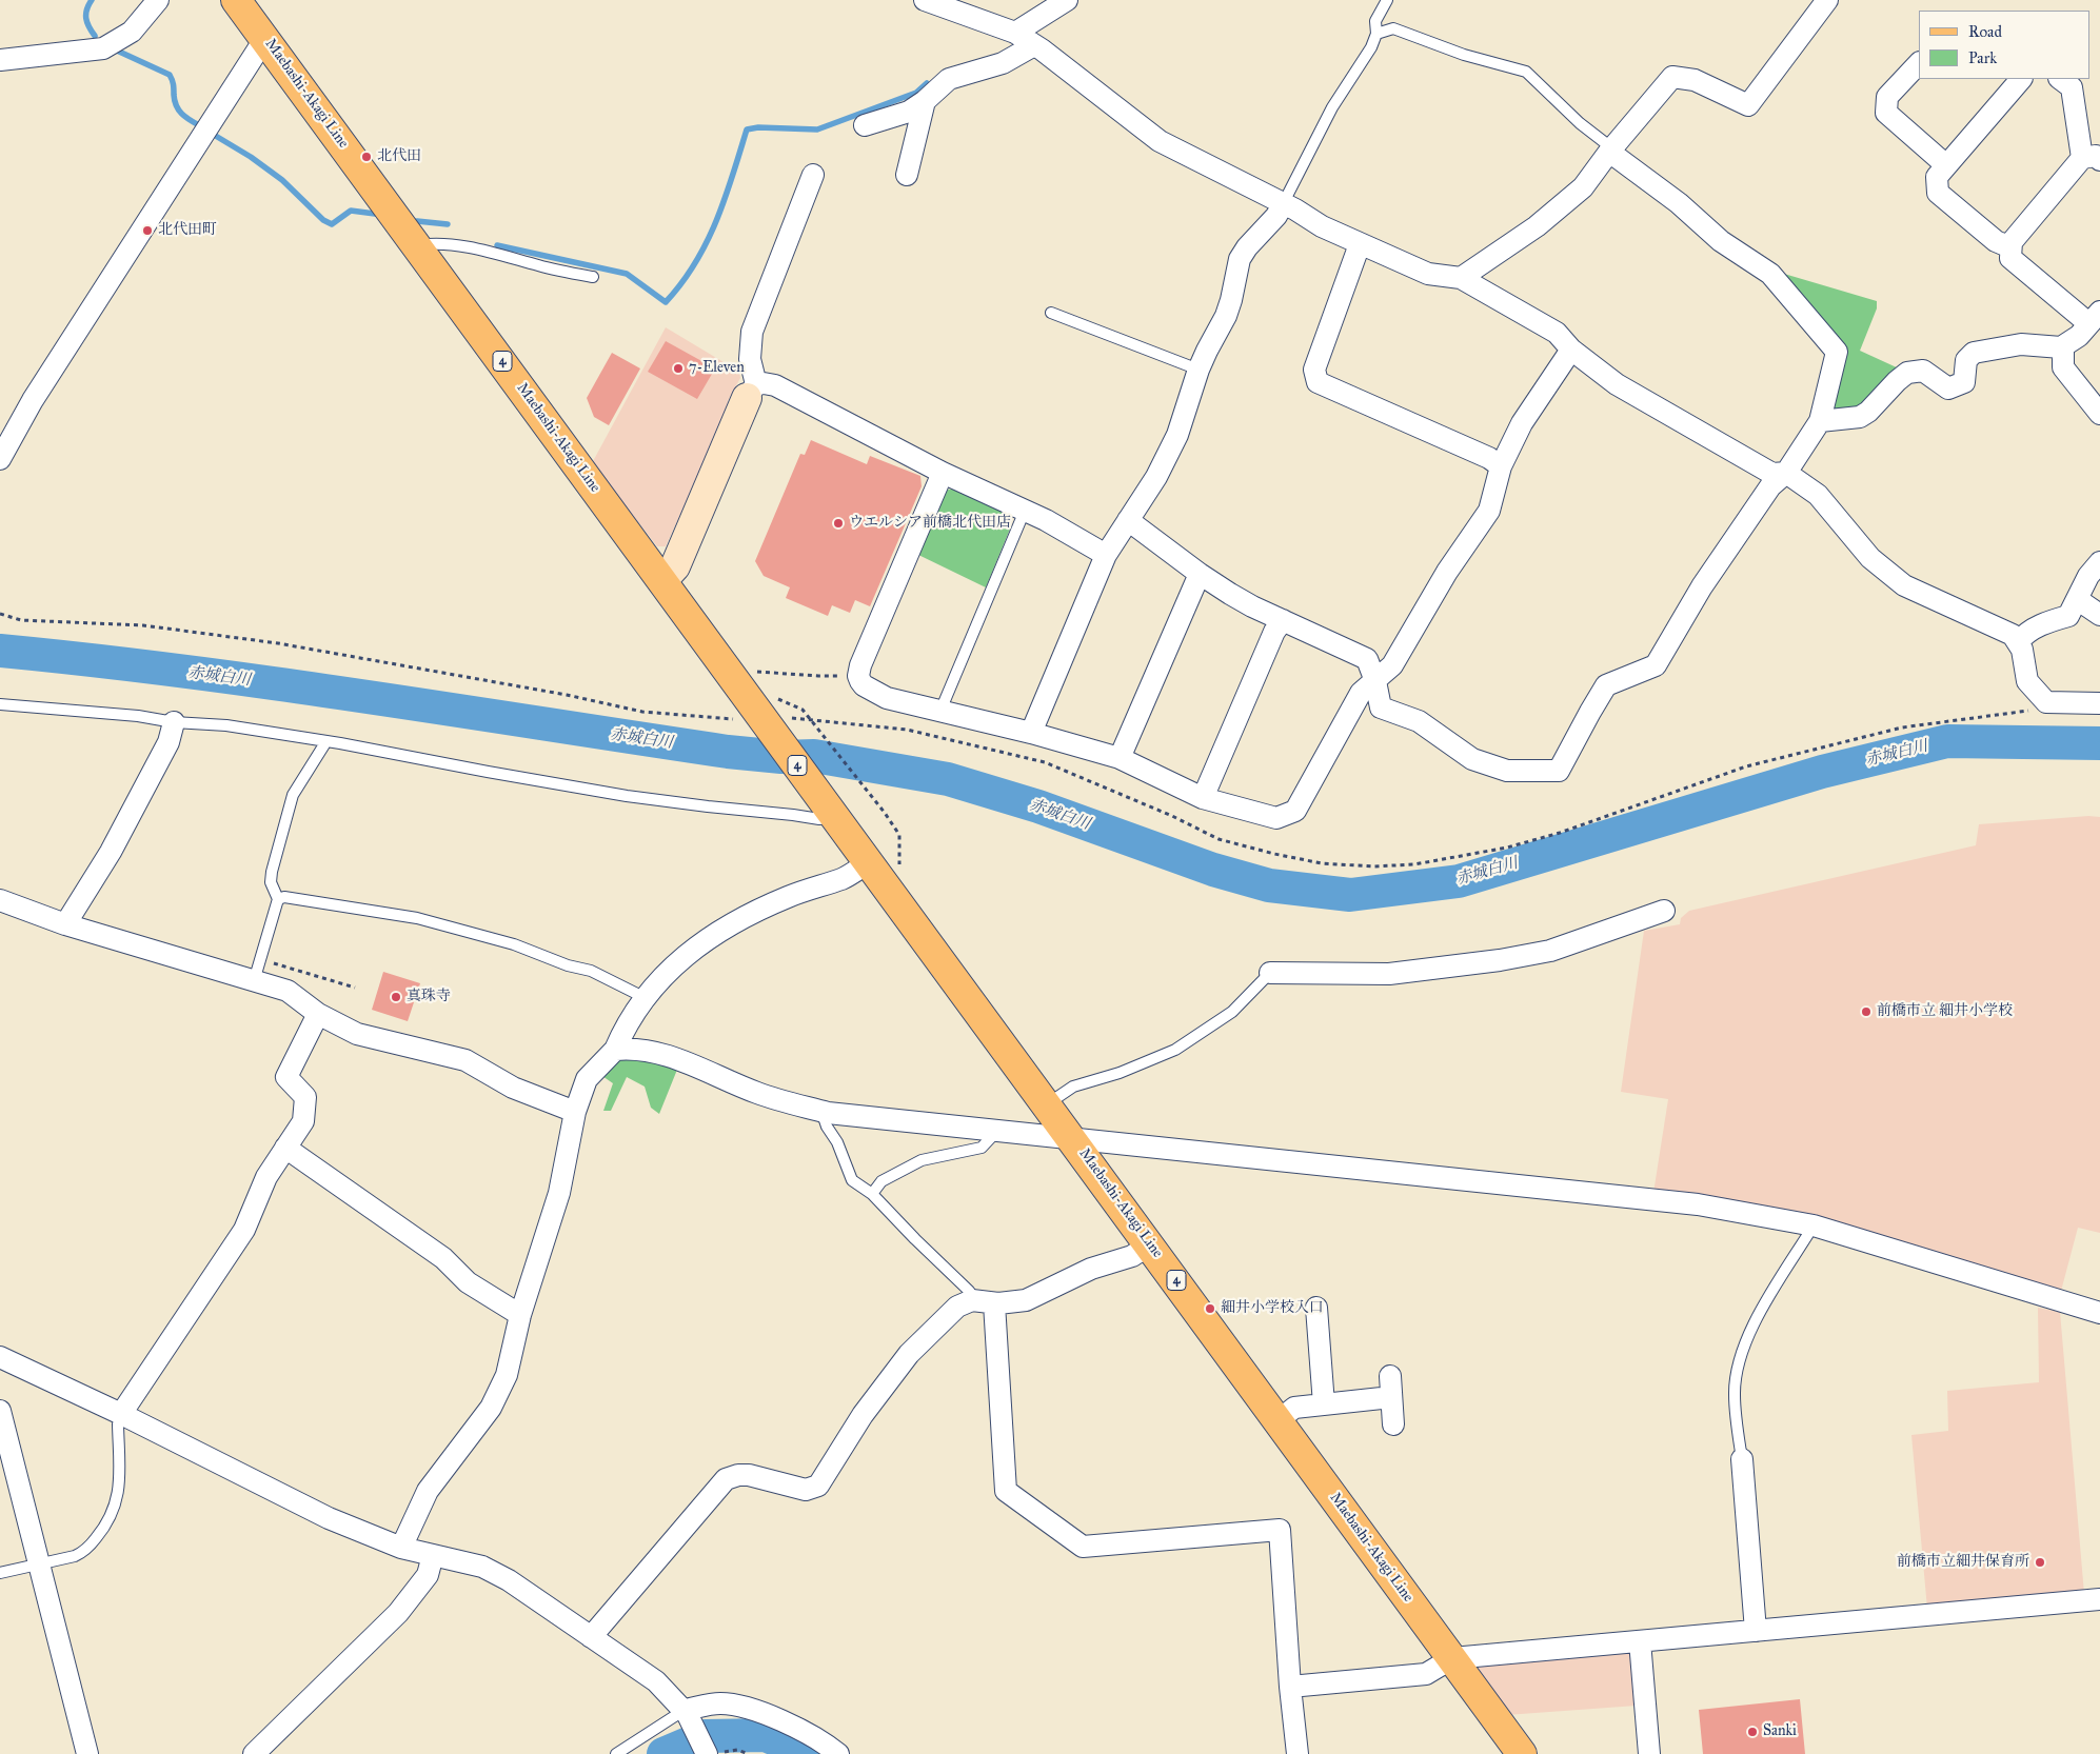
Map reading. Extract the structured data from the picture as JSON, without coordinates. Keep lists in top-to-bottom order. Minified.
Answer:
{"streets":{"main road":["Maebashi-Akagi Line","4"]},"crossings":[["Maebashi-Akagi Line","4"]],"water":["赤城白川"],"places":["北代田","北代田町","7-Eleven","ウエルシア前橋北代田店","真珠寺","前橋市立 細井小学校","細井小学校入口","前橋市立細井保育所","Sanki"],"legend":["Road","Park"]}
